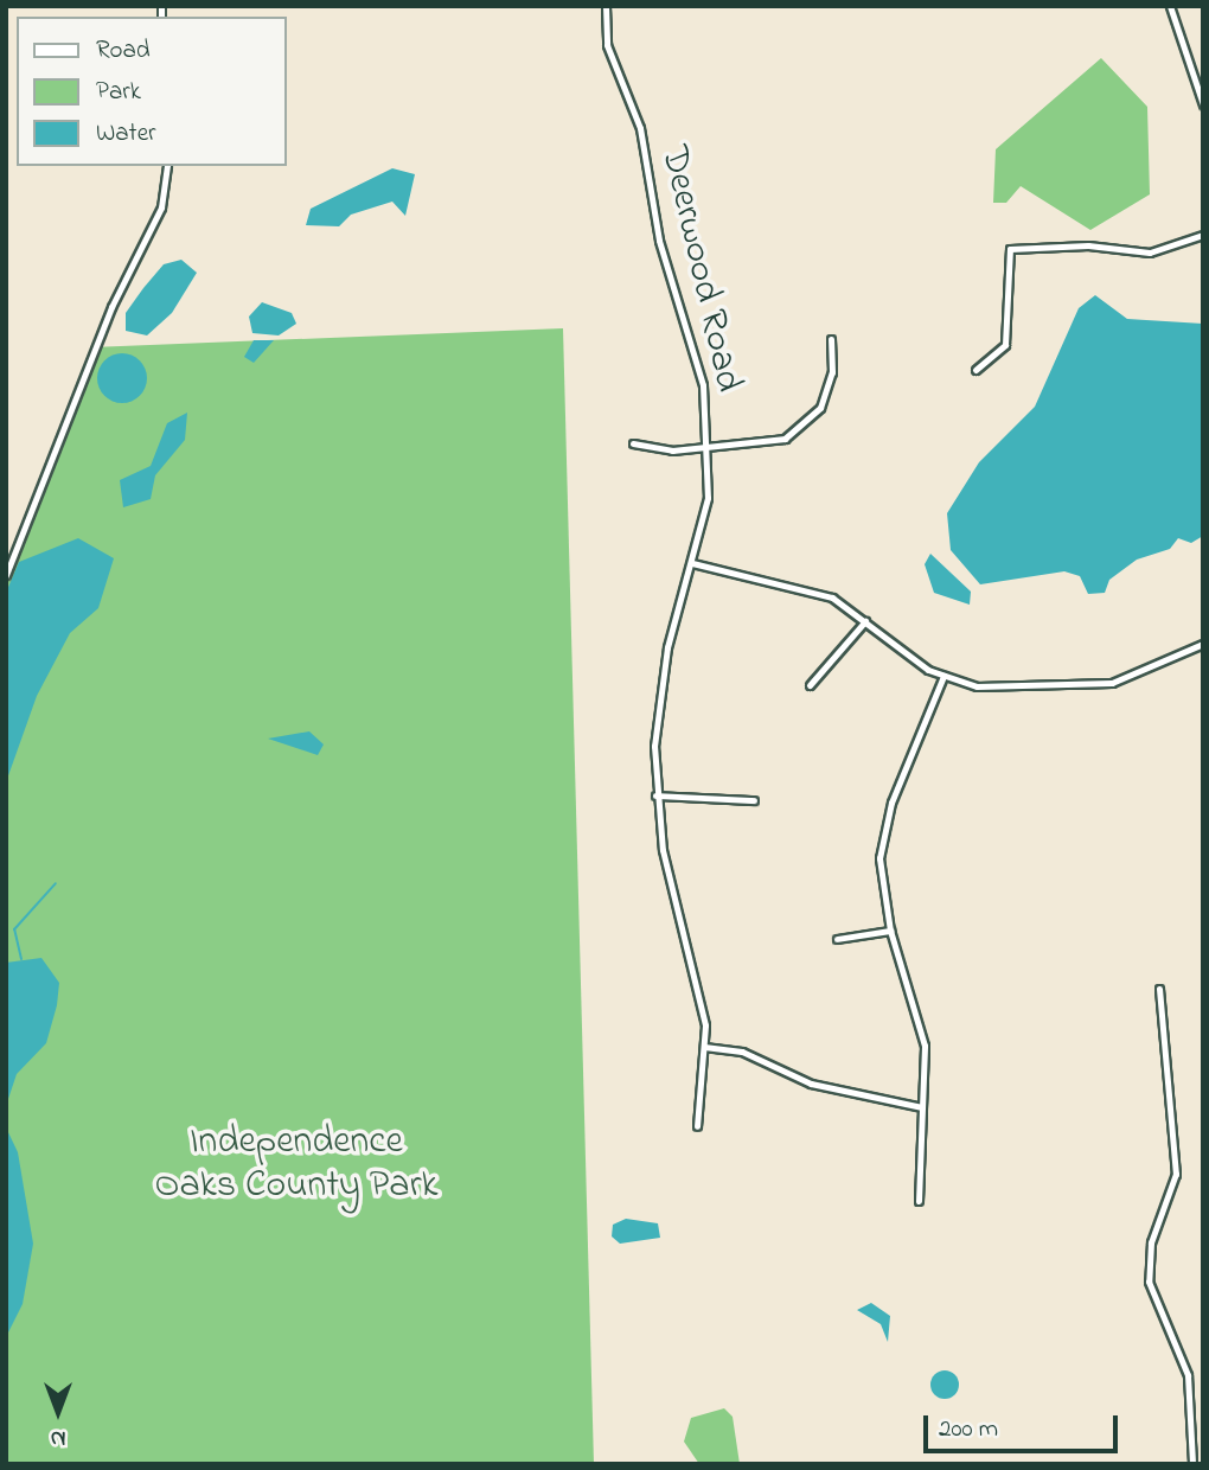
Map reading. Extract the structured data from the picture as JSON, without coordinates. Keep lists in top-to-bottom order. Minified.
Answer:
{"streets":{"street":["Deerwood Road"]},"parks":["Independence Oaks County Park"],"legend":["Road","Park","Water"],"scale_bar":"200 m","north":"bottom"}
